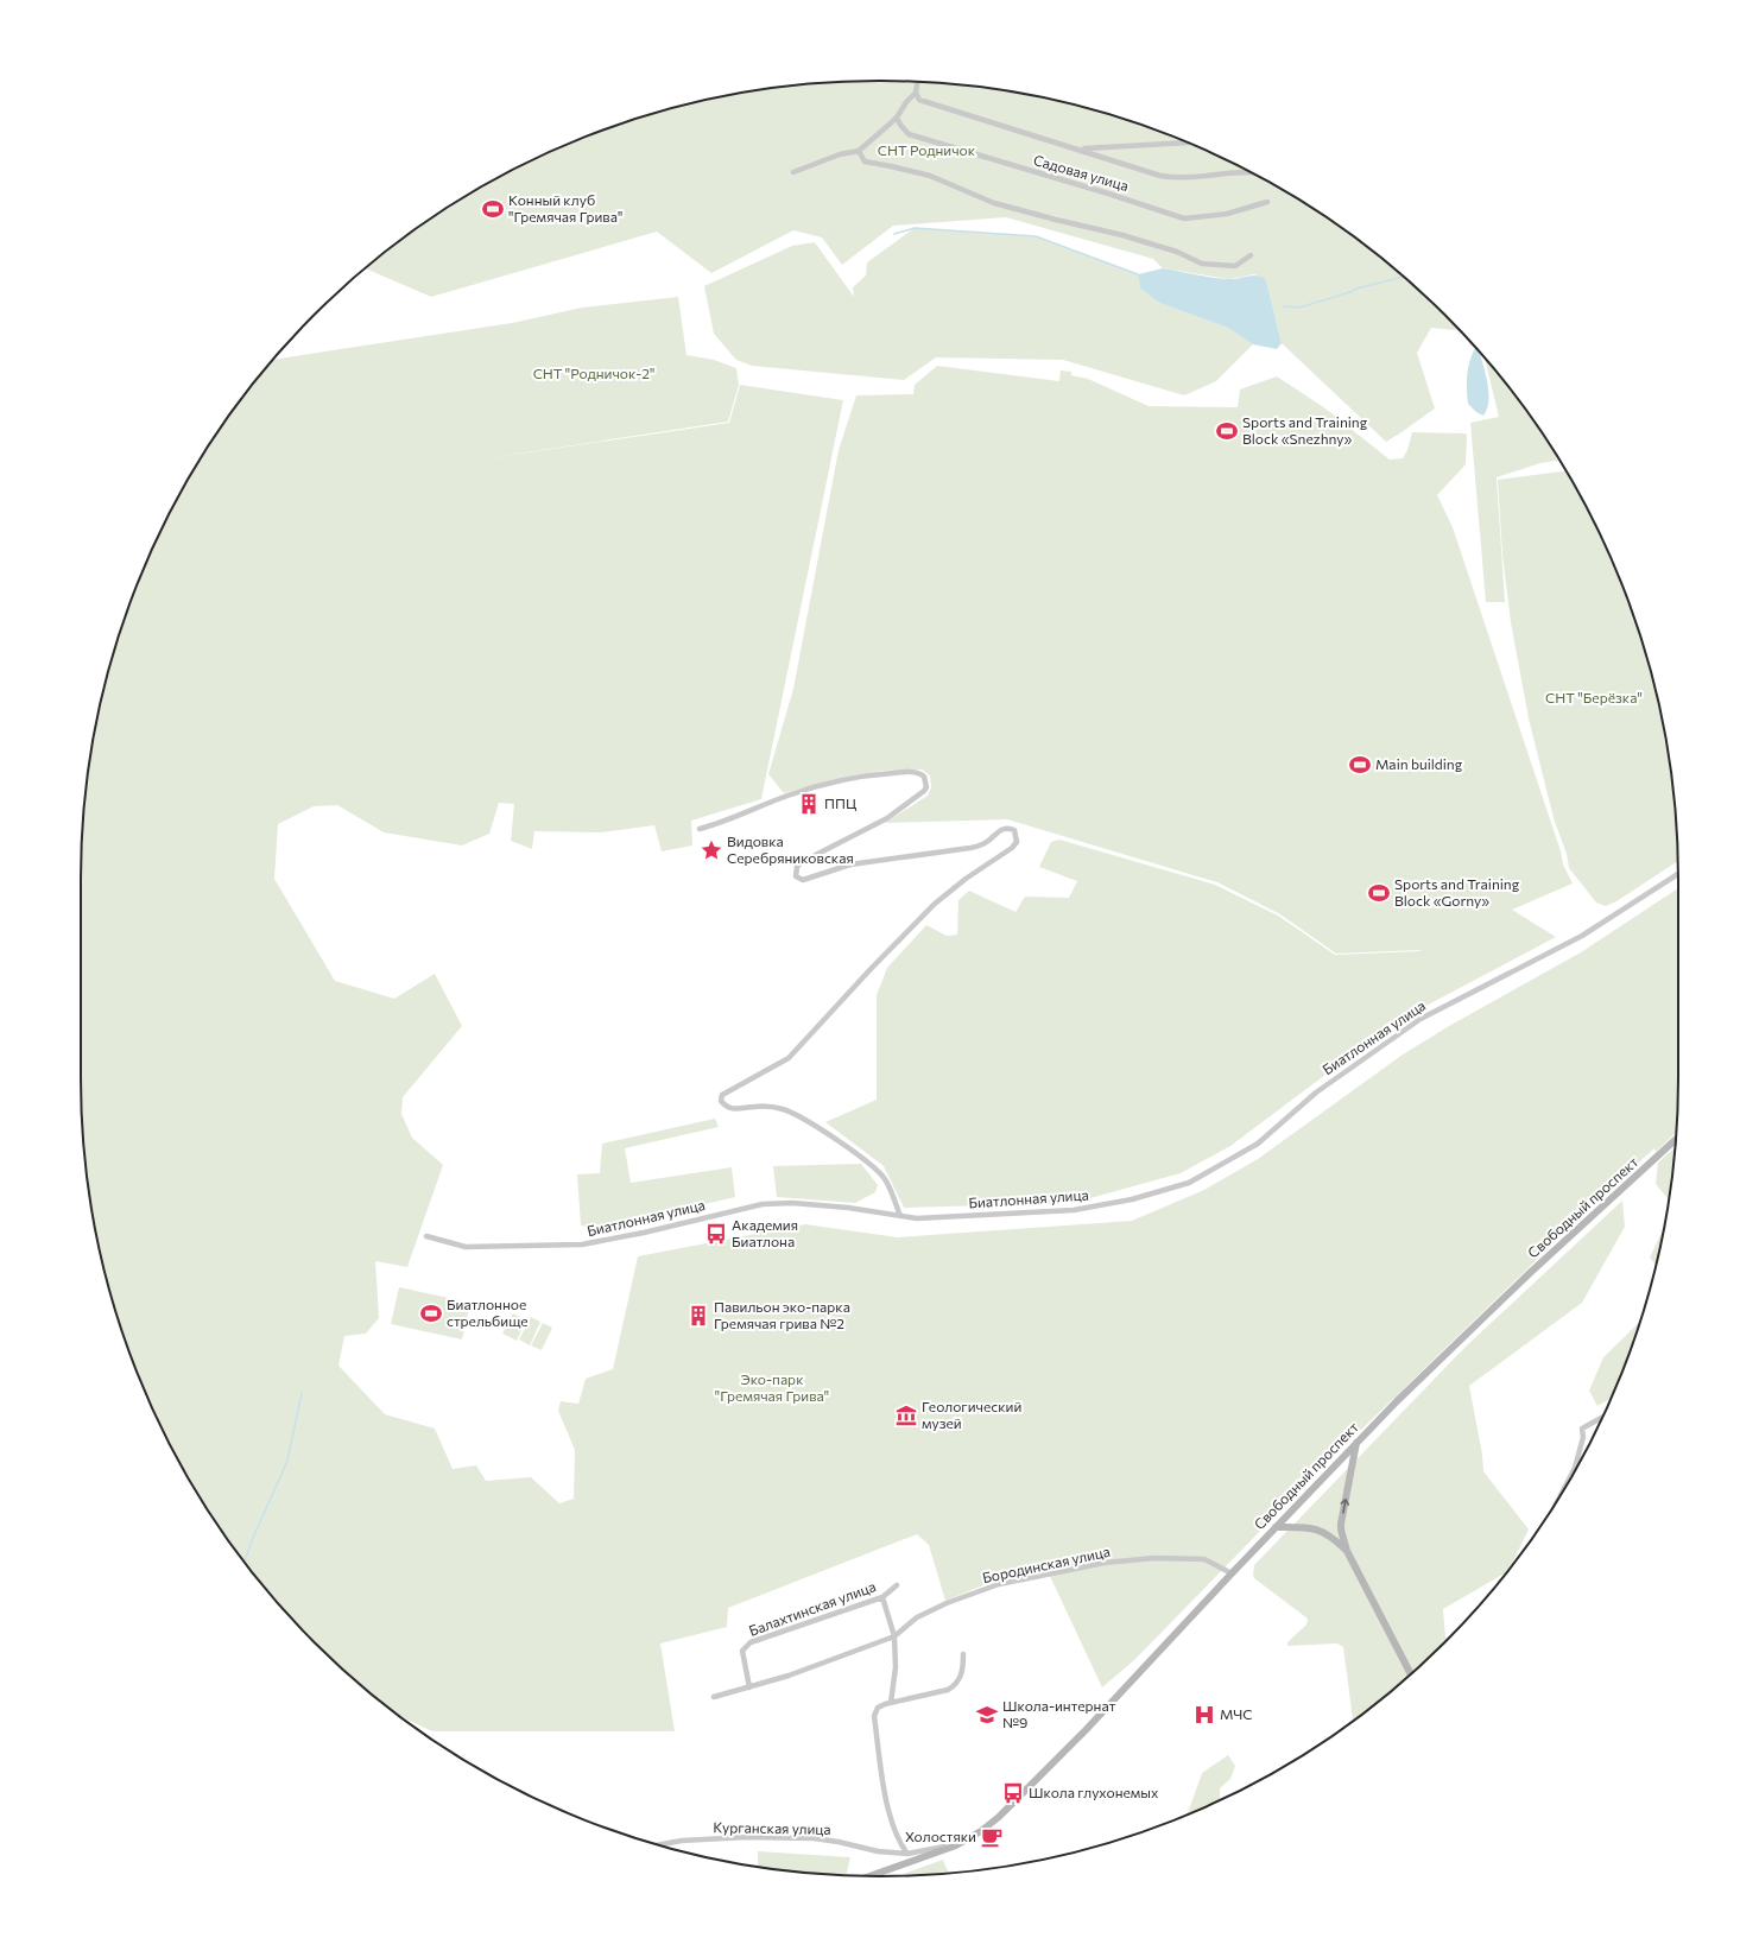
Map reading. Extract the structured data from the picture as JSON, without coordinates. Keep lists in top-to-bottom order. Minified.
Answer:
{"streets":{"main road":["Свободный проспект"],"street":["Садовая улица","Биатлонная улица","Бородинская улица","Балахтинская улица","Курганская улица"]},"crossings":[["Свободный проспект","Бородинская улица"],["Свободный проспект","Курганская улица"],["Бородинская улица","Балахтинская улица"]],"parks":["СНТ Родничок","СНТ \"Родничок-2\"","СНТ \"Берёзка\"","Эко-парк \"Гремячая Грива\""],"places":{"sports":["Конный клуб \"Гремячая Грива\"","Sports and Training Block «Snezhny»","Main building","Sports and Training Block «Gorny»","Биатлонное стрельбище"],"building":["ППЦ","Павильон эко-парка Гремячая грива №2"],"place":["Видовка Серебряниковская"],"bus stop":["Академия Биатлона","Школа глухонемых"],"museum":["Геологический музей"],"school or university":["Школа-интернат №9"],"hospital":["МЧС"],"cafe":["Холостяки"]}}
